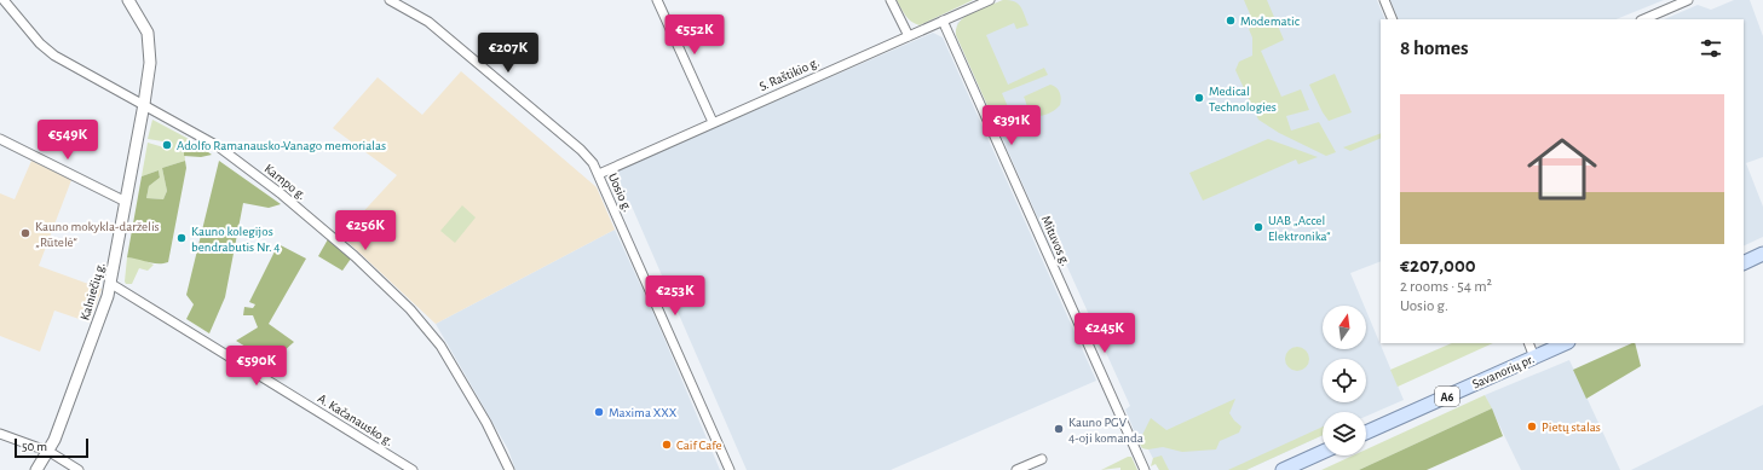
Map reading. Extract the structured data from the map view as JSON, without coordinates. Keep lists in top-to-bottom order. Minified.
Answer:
{"streets":{"main road":["Savanorių pr.","A6"],"street":["S. Raštikio g.","Kampo g.","Uosio g.","Mituvos g.","Kalniečių g.","A. Kačanausko g."]},"crossings":[["S. Raštikio g.","Uosio g."],["S. Raštikio g.","Mituvos g."],["Kampo g.","Kalniečių g."],["Kalniečių g.","A. Kačanausko g."]],"places":["Modematic","Medical Technologies","Adolfo Ramanausko-Vanago memorialas","UAB „Accel Elektronika“","Kauno mokykla-darželis „Rūtelė“","Kauno kolegijos bendrabutis Nr. 4","Maxima XXX","Pietų stalas","Kauno PGV 4-oji komanda","Caif Cafe"],"scale_bar":"50 m","north":"top","page":{"price":["€552K","€207K","€391K","€549K","€256K","€253K","€245K","€590K"],"heading":"8 homes","list":[{"name":"€207,000","note":"2 rooms · 54 m² · Uosio g."}],"scale":"50 m"}}
